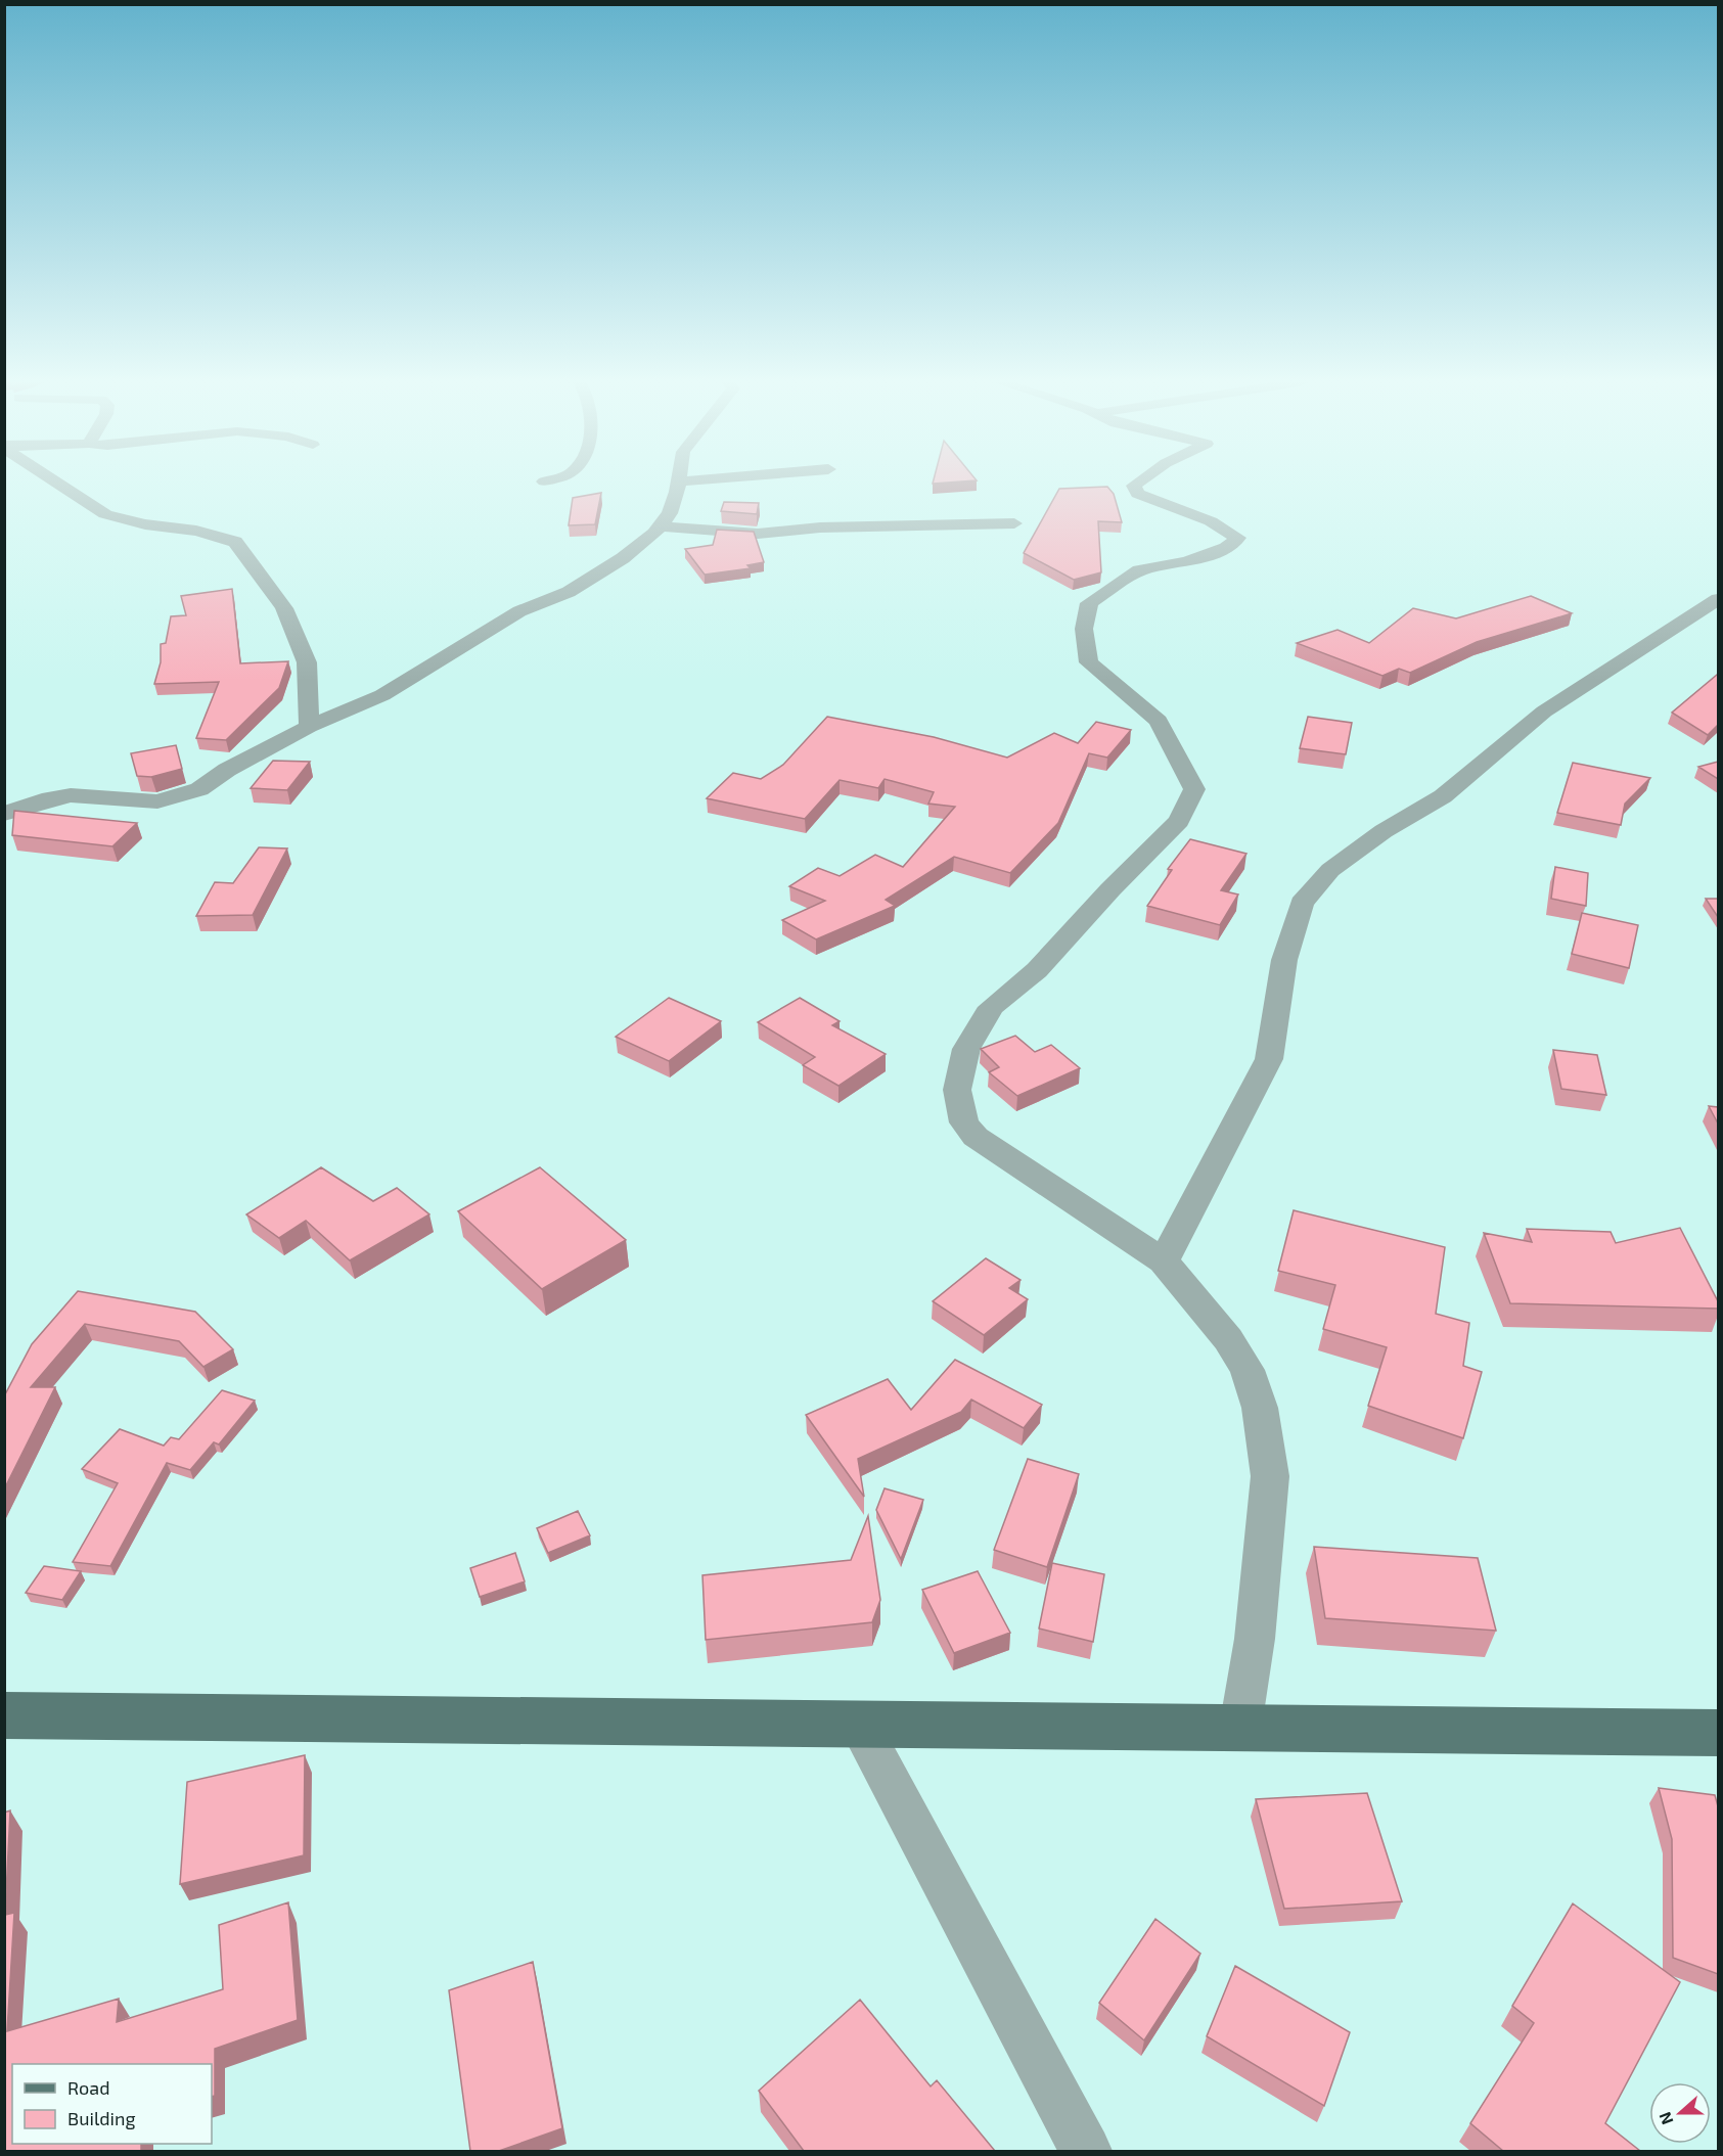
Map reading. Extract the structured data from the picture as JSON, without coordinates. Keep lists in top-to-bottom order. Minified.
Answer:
{"legend":["Road","Building"],"north":"left"}
